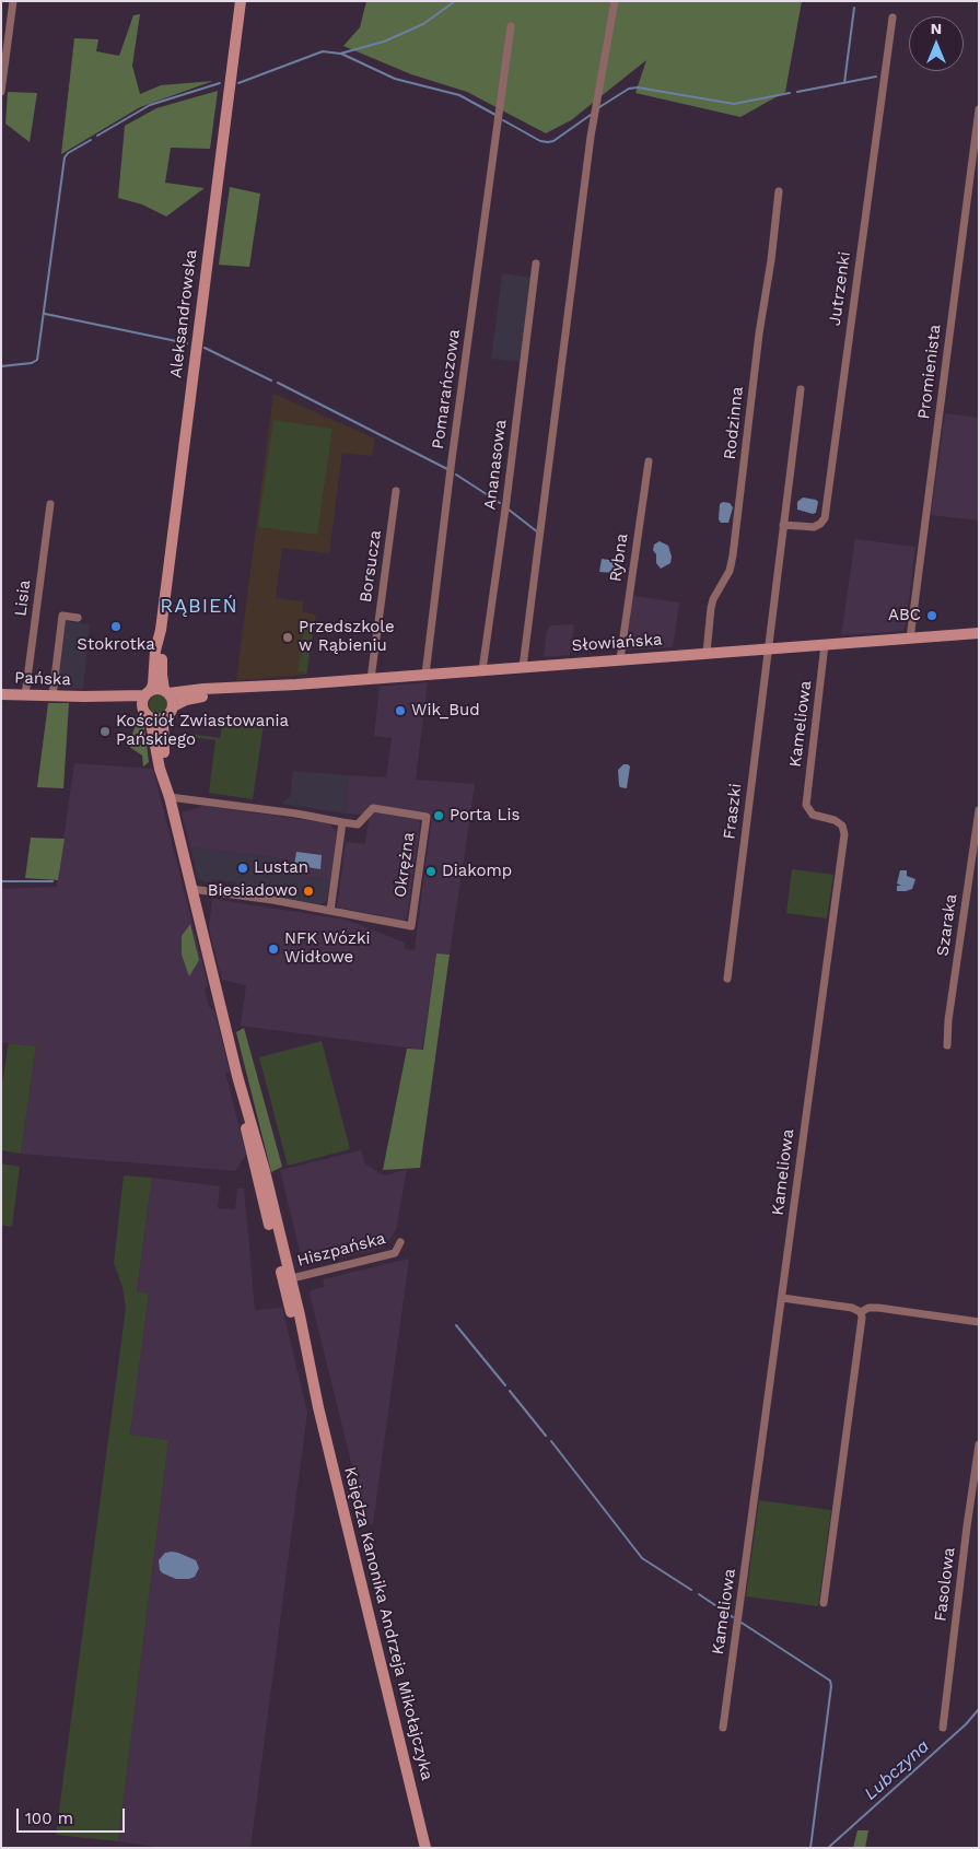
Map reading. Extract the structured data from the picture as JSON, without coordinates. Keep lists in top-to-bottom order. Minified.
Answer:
{"streets":{"main road":["Aleksandrowska","Słowiańska","Pańska","Księdza Kanonika Andrzeja Mikołajczyka"],"street":["Jutrzenki","Promienista","Pomarańczowa","Rodzinna","Ananasowa","Rybna","Borsucza","Lisia","Kameliowa","Fraszki","Okrężna","Szaraka","Hiszpańska","Fasolowa"]},"crossings":[["Aleksandrowska","Słowiańska"],["Aleksandrowska","Pańska"],["Aleksandrowska","Księdza Kanonika Andrzeja Mikołajczyka"],["Promienista","Słowiańska"],["Pomarańczowa","Słowiańska"],["Rodzinna","Słowiańska"],["Ananasowa","Słowiańska"],["Rybna","Słowiańska"],["Borsucza","Słowiańska"],["Lisia","Pańska"],["Słowiańska","Pańska"],["Słowiańska","Kameliowa"],["Słowiańska","Fraszki"],["Słowiańska","Księdza Kanonika Andrzeja Mikołajczyka"],["Pańska","Księdza Kanonika Andrzeja Mikołajczyka"],["Okrężna","Księdza Kanonika Andrzeja Mikołajczyka"],["Hiszpańska","Księdza Kanonika Andrzeja Mikołajczyka"]],"districts":["RĄBIEŃ"],"water":["Lubczyna"],"places":["ABC","Stokrotka","Przedszkole w Rąbieniu","Wik_Bud","Kościół Zwiastowania Pańskiego","Porta Lis","Lustan","Diakomp","Biesiadowo","NFK Wózki Widłowe"],"scale_bar":"100 m","north":"top"}
